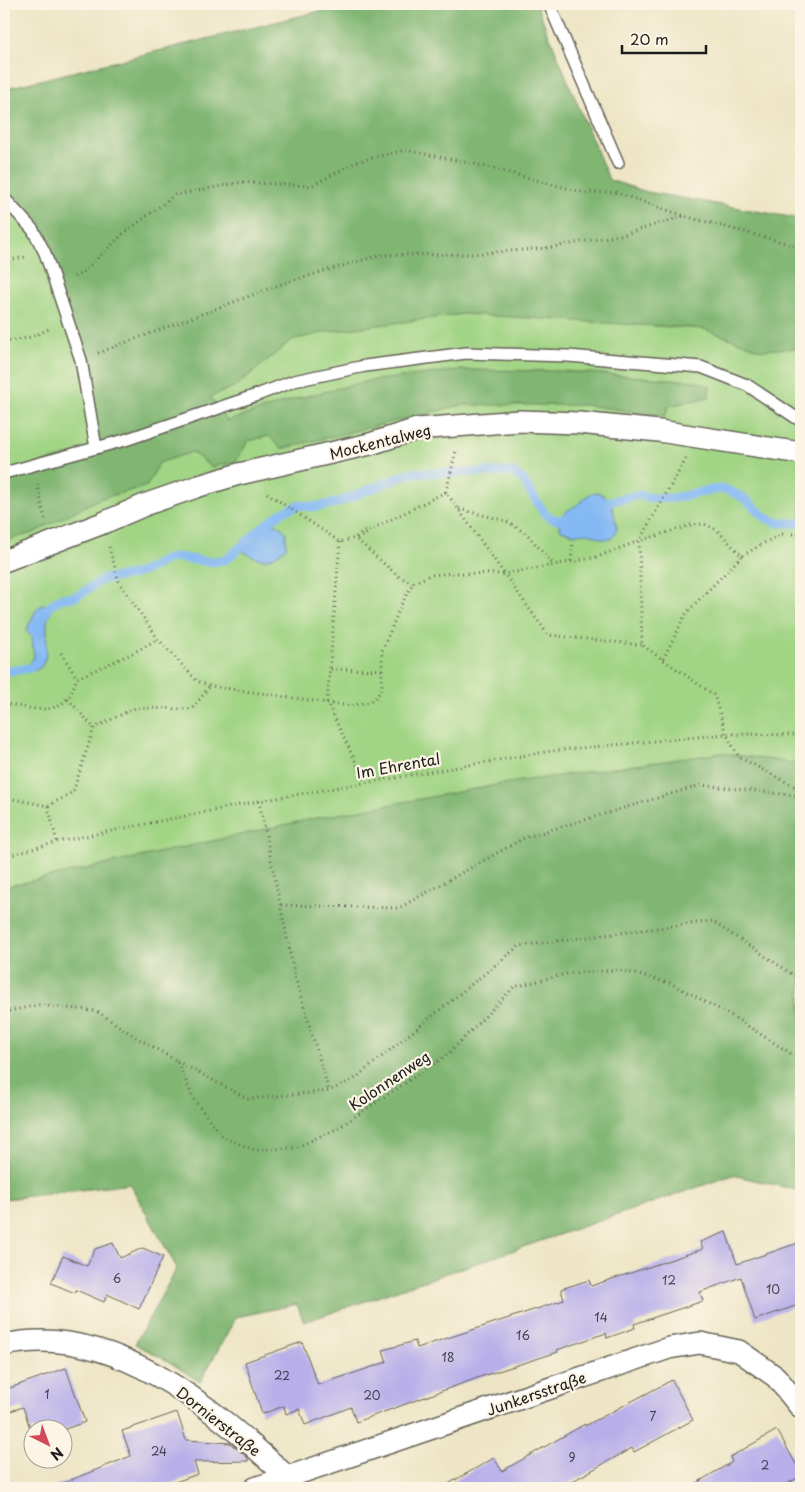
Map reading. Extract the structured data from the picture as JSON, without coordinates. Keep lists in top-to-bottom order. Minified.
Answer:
{"streets":{"street":["Mockentalweg","Junkersstraße","Dornierstraße"],"path":["Im Ehrental","Kolonnenweg"]},"crossings":[["Junkersstraße","Dornierstraße"]],"house_numbers":["6","12","10","14","16","18","22","1","20","7","24","9","2"],"scale_bar":"20 m","north":"bottom right"}
